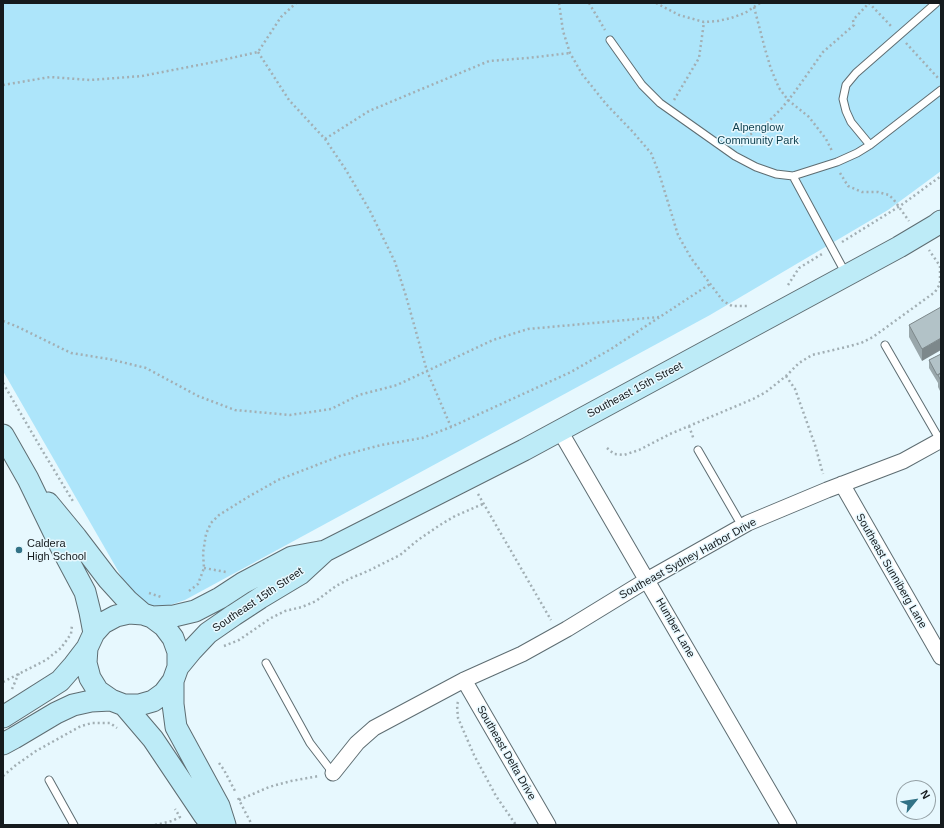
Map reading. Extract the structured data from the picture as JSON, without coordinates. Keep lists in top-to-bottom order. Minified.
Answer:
{"streets":{"main road":["Southeast 15th Street"],"street":["Southeast Sydney Harbor Drive","Southeast Sunniberg Lane","Humber Lane","Southeast Delta Drive"]},"crossings":[["Southeast 15th Street","Humber Lane"],["Southeast Sydney Harbor Drive","Southeast Sunniberg Lane"],["Southeast Sydney Harbor Drive","Humber Lane"],["Southeast Sydney Harbor Drive","Southeast Delta Drive"]],"parks":["Alpenglow Community Park"],"places":["Caldera High School"],"north":"top right"}
